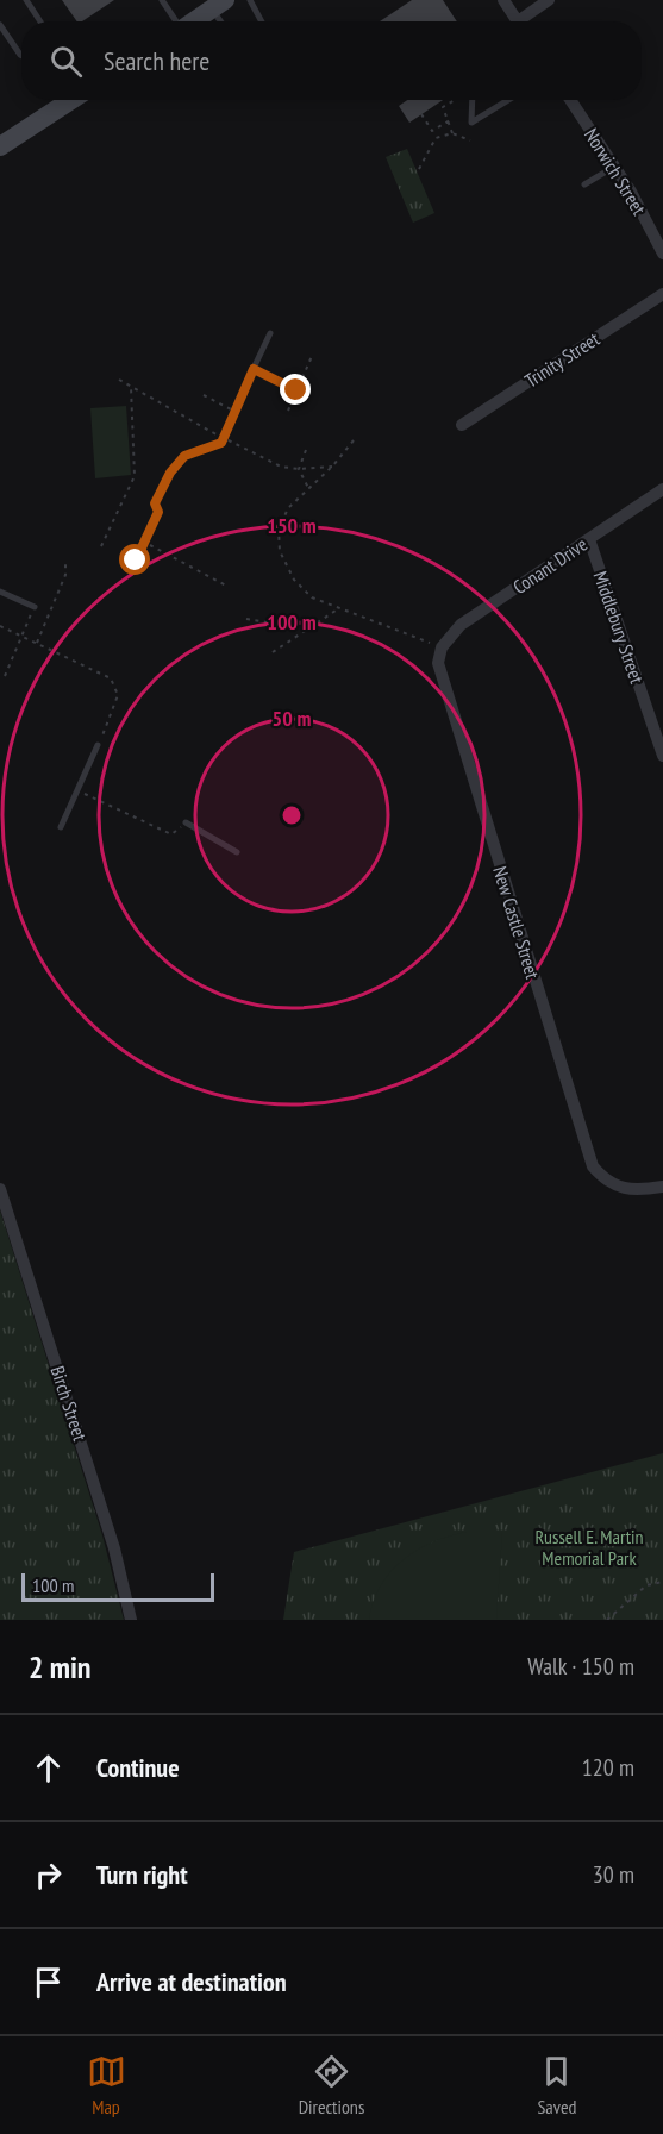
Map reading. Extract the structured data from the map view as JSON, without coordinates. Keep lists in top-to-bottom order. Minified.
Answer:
{"streets":{"street":["Norwich Street","Trinity Street","Conant Drive","Middlebury Street","New Castle Street","Birch Street"]},"crossings":[["Conant Drive","Middlebury Street"],["Conant Drive","New Castle Street"]],"parks":["Russell E. Martin Memorial Park"],"scale_bar":"100 m","page":{"search":"Search here","scale":"100 m","heading":["2 min","Walk · 150 m"],"list":[["Continue","120 m"],["Turn right","30 m"],"Arrive at destination"],"nav":["Map","Directions","Saved"]},"rings":["150 m","100 m","50 m"]}
